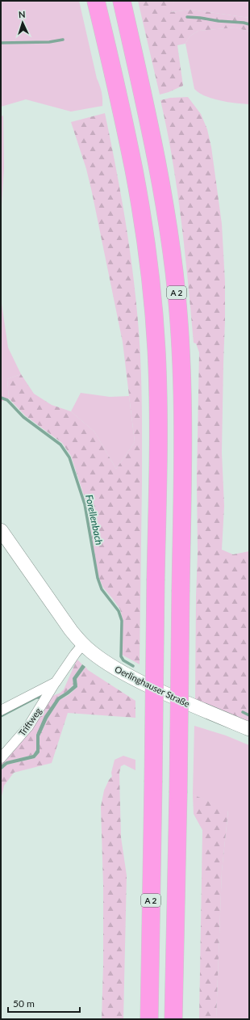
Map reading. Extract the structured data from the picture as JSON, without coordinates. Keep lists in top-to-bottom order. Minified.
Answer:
{"streets":{"highway":["A 2"],"main road":["Oerlinghauser Straße"],"street":["Triftweg"]},"crossings":[["Oerlinghauser Straße","Triftweg"]],"water":["Forellenbach"],"scale_bar":"50 m","north":"top"}
